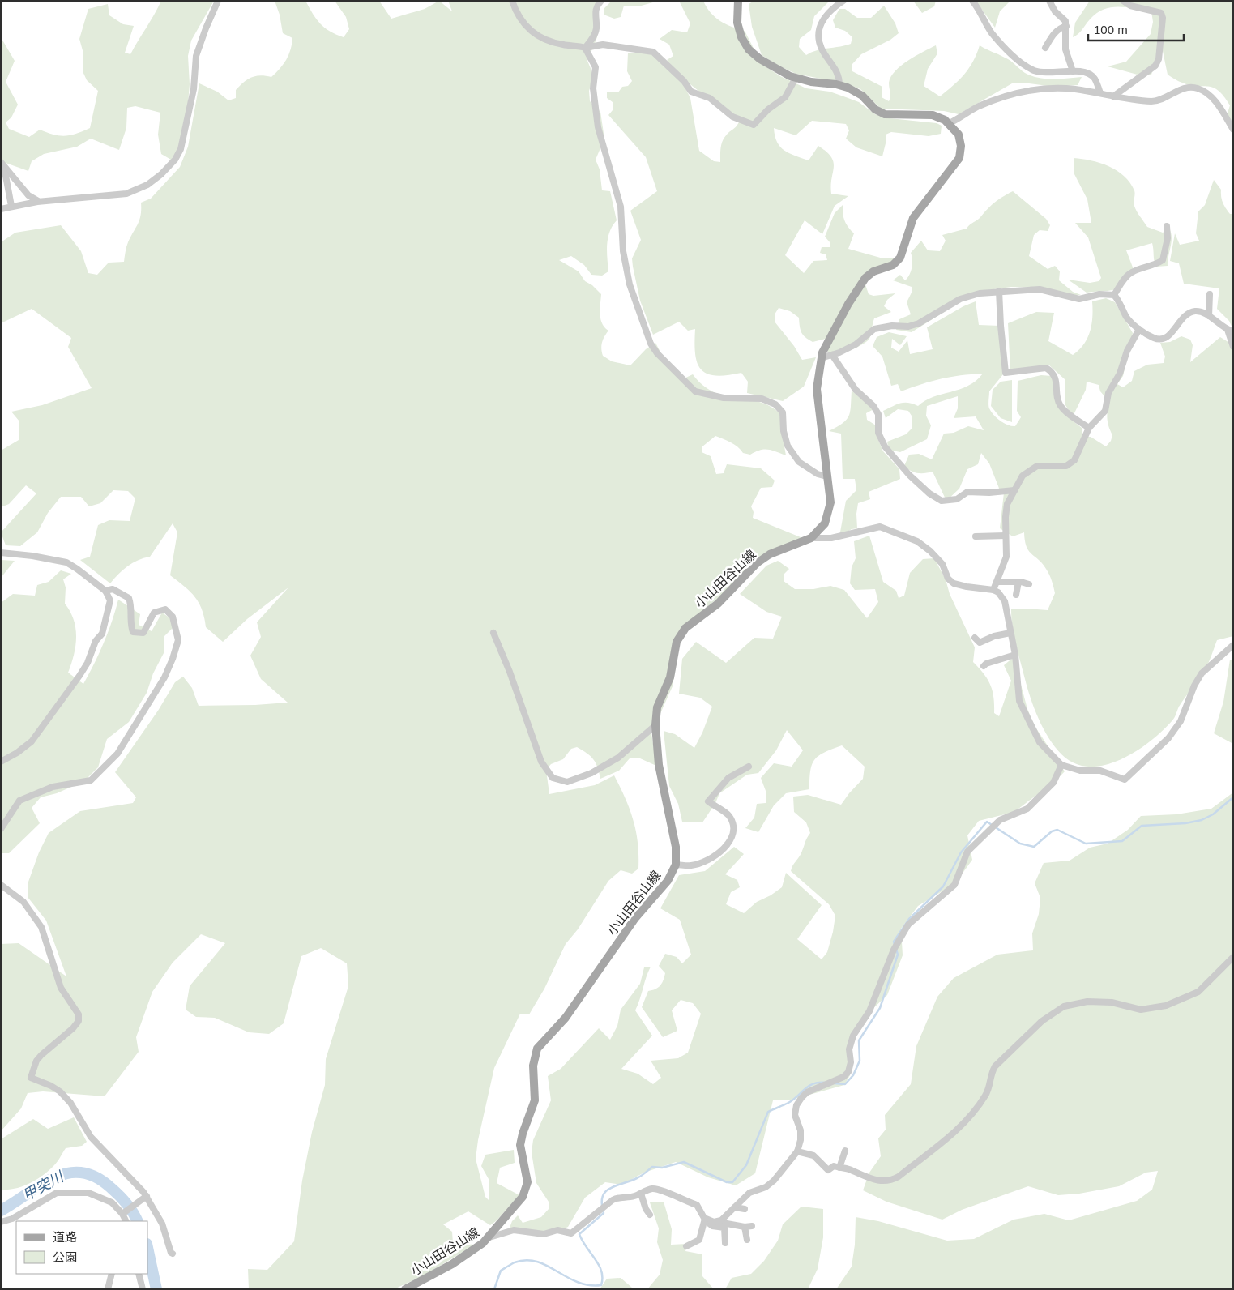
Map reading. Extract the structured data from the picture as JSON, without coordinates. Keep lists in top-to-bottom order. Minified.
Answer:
{"streets":{"main road":["小山田谷山線"]},"water":["甲突川"],"legend":["道路","公園"],"scale_bar":"100 m"}
